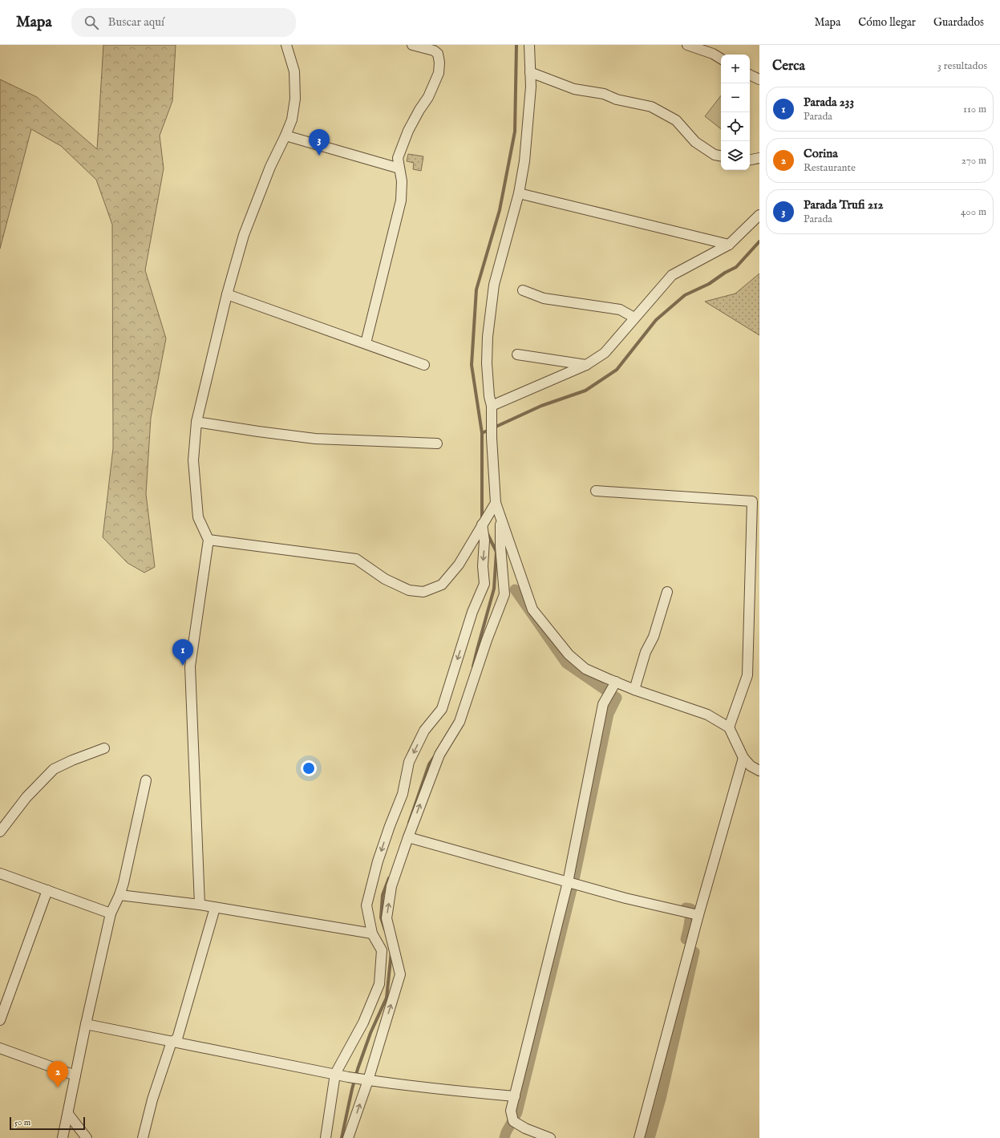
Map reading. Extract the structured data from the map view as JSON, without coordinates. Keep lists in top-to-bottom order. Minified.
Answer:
{"scale_bar":"50 m","page":{"header":"Mapa","search":"Buscar aquí","nav":["Mapa","Cómo llegar","Guardados"],"heading":["Cerca","3 resultados"],"map_buttons":["+","−"],"list":[{"mark":"1","name":"Parada 233","note":"Parada","value":"110 m"},{"mark":"2","name":"Corina","note":"Restaurante","value":"270 m"},{"mark":"3","name":"Parada Trufi 212","note":"Parada","value":"400 m"}],"pins":["3","1","2"],"scale":"50 m"}}
